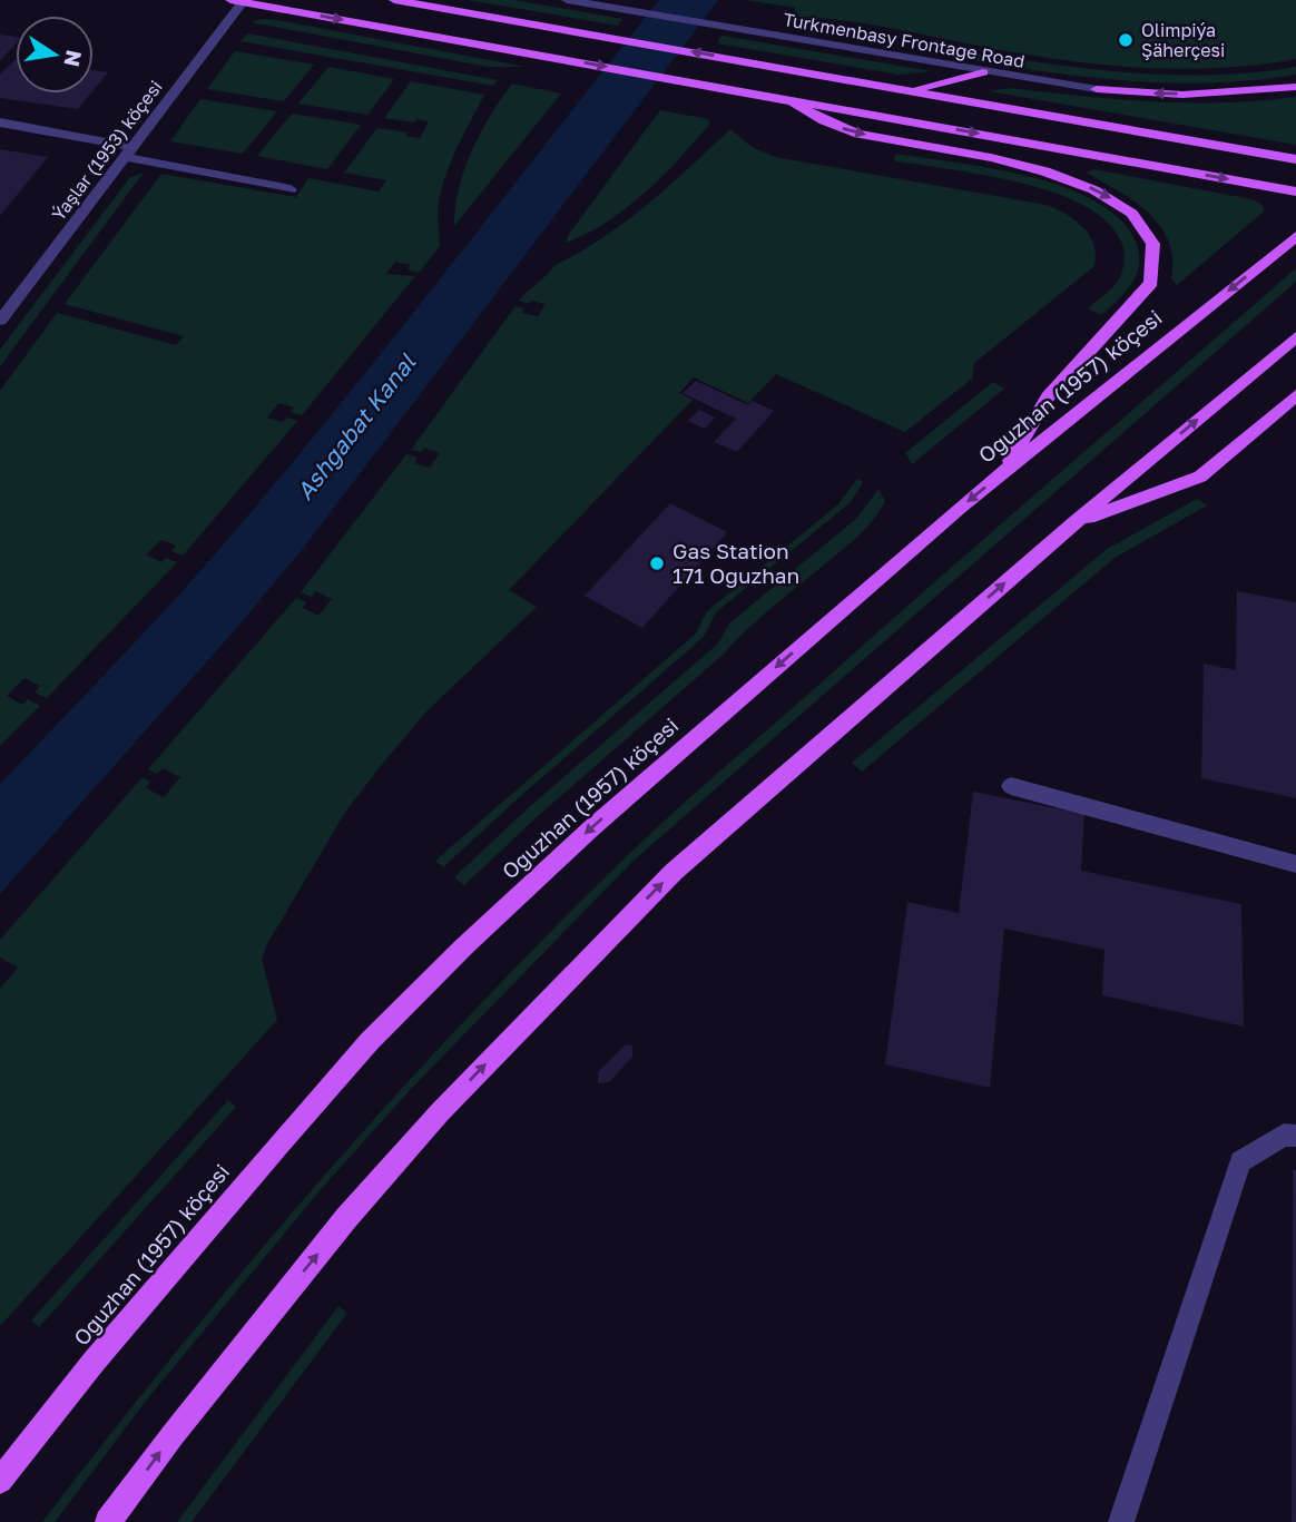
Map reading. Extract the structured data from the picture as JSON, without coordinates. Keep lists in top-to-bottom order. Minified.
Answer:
{"streets":{"main road":["Oguzhan (1957) köçesi"],"street":["Turkmenbasy Frontage Road","Ýaşlar (1953) köçesi"]},"water":["Ashgabat Kanal"],"places":["Olimpiýa Şäherçesi","Gas Station 171 Oguzhan"],"north":"right"}
